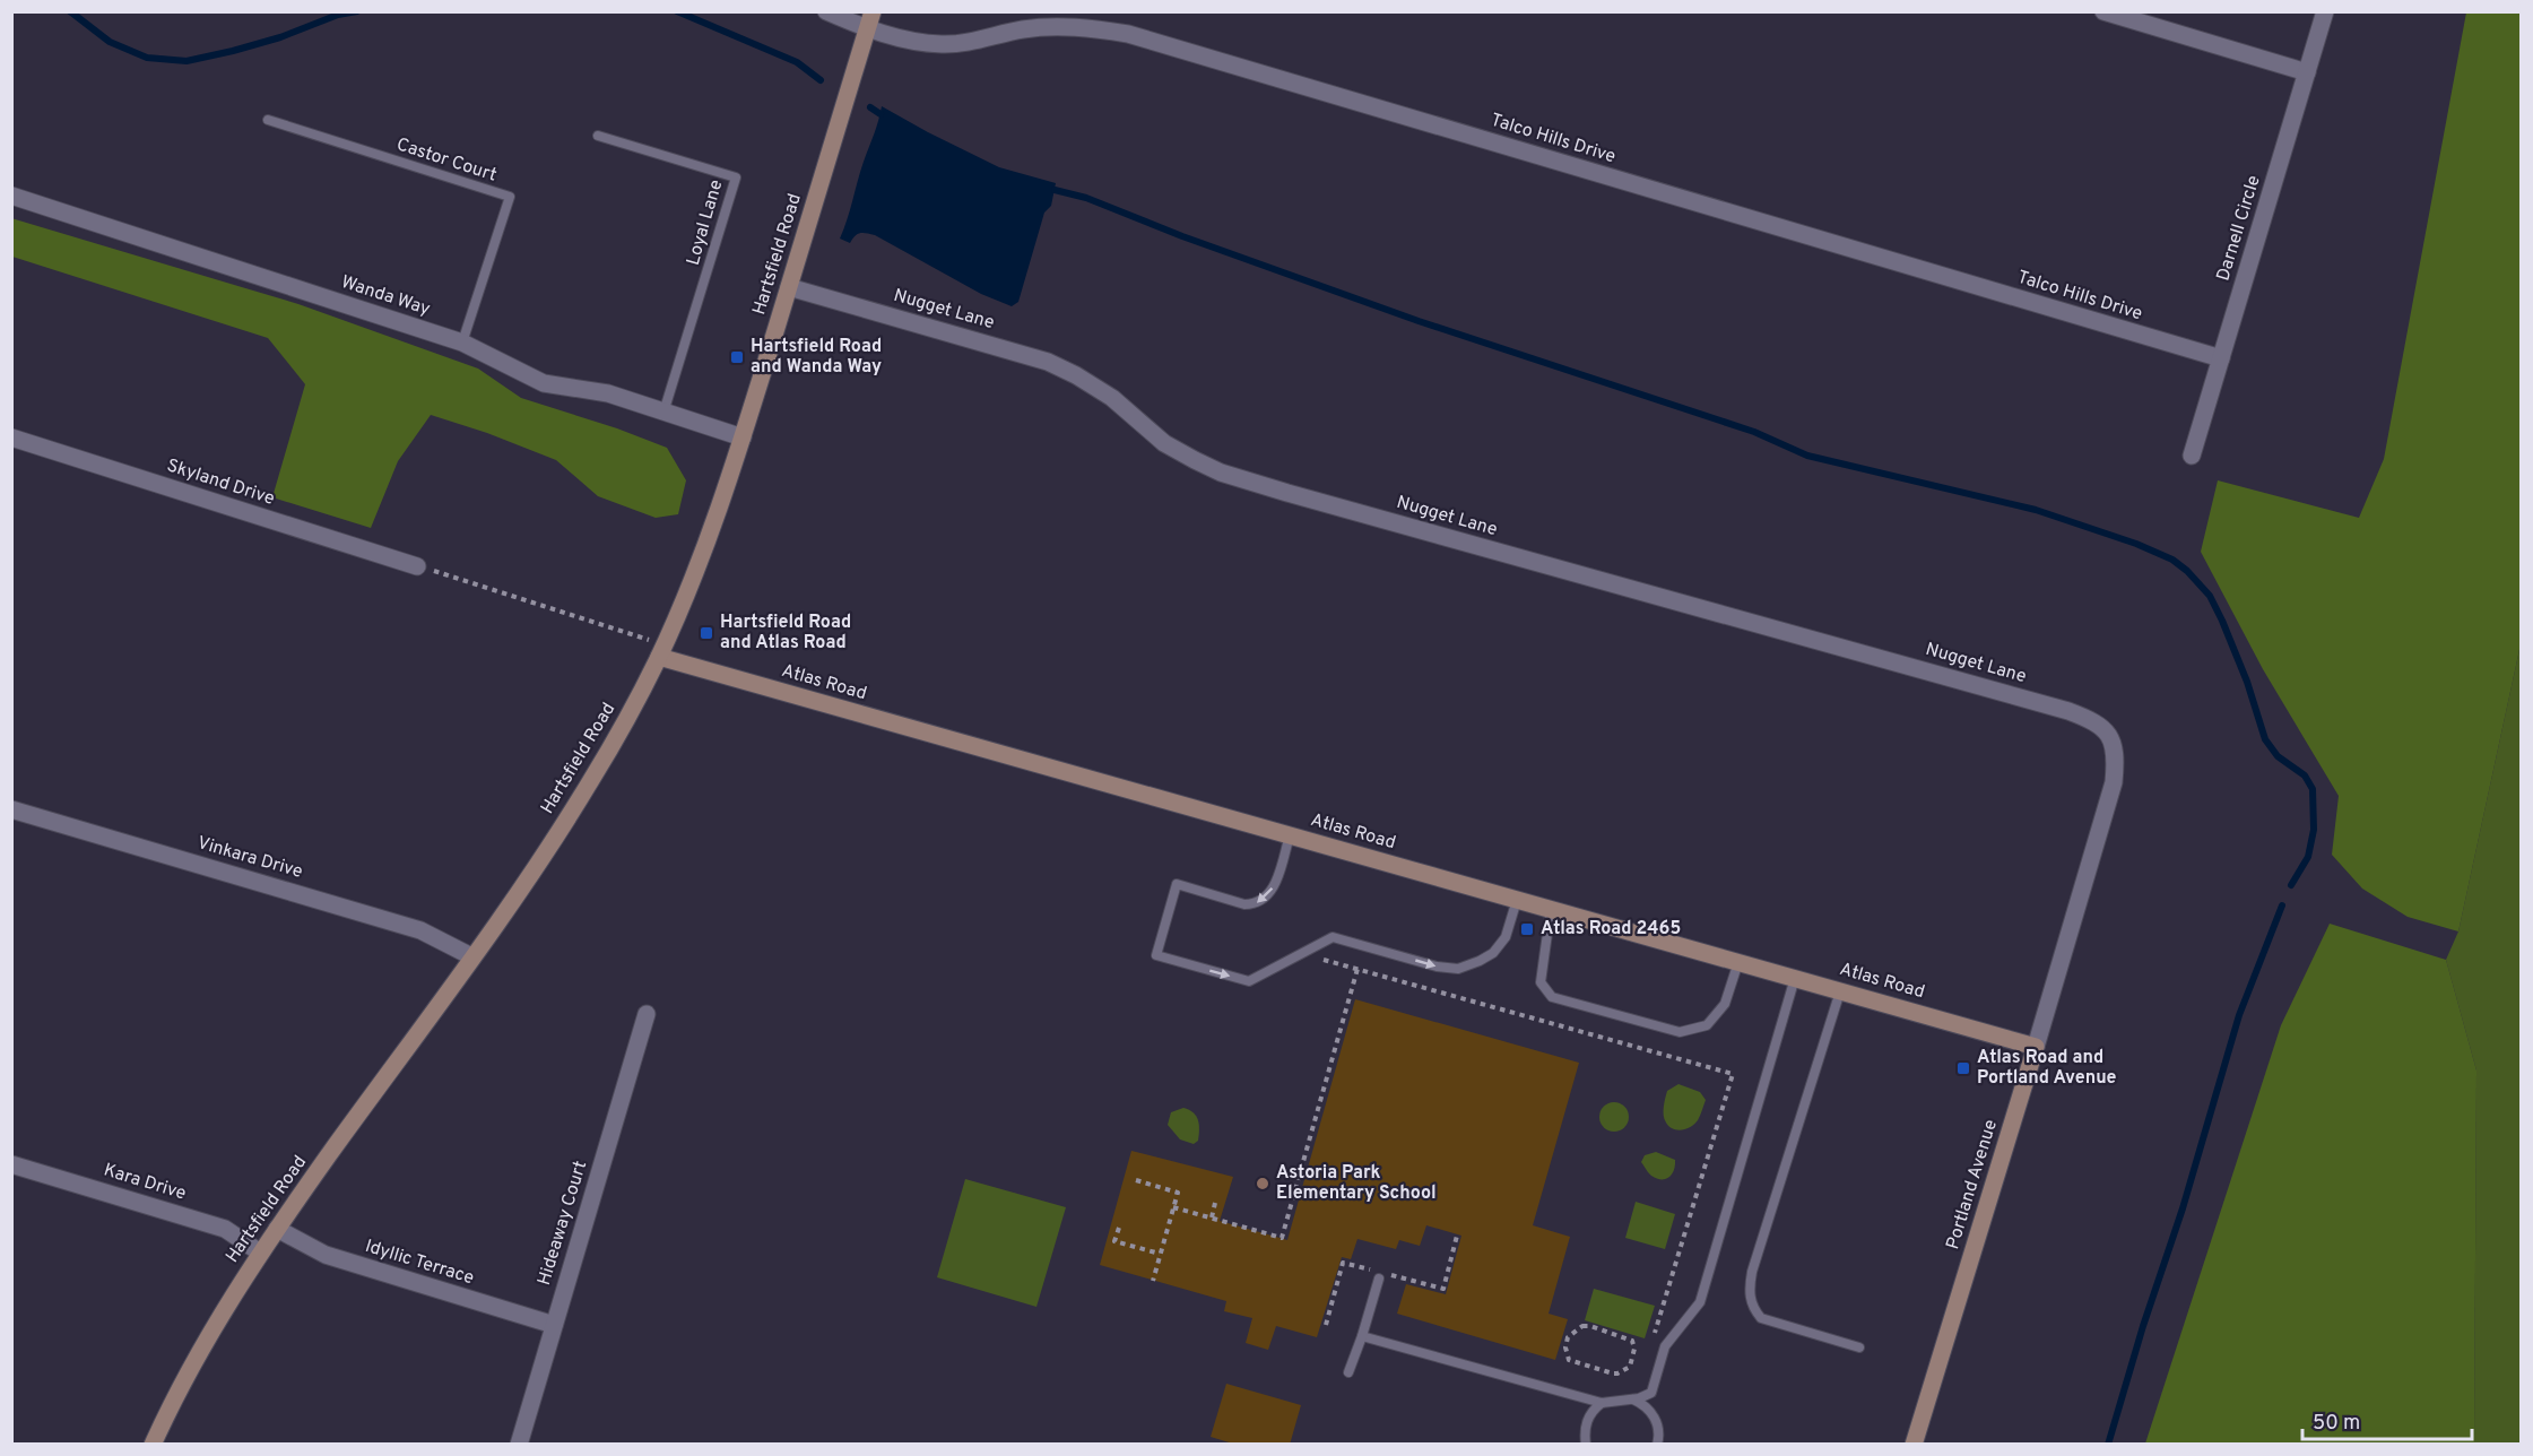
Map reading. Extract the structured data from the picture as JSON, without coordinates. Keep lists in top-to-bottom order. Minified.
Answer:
{"streets":{"street":["Talco Hills Drive","Darnell Circle","Hartsfield Road","Wanda Way","Nugget Lane","Skyland Drive","Atlas Road","Vinkara Drive","Kara Drive","Portland Avenue","Hideaway Court","Idyllic Terrace"],"lane":["Castor Court","Loyal Lane"]},"crossings":[["Talco Hills Drive","Darnell Circle"],["Talco Hills Drive","Hartsfield Road"],["Castor Court","Wanda Way"],["Loyal Lane","Wanda Way"],["Hartsfield Road","Wanda Way"],["Hartsfield Road","Nugget Lane"],["Hartsfield Road","Atlas Road"],["Hartsfield Road","Vinkara Drive"],["Hartsfield Road","Kara Drive"],["Hartsfield Road","Idyllic Terrace"],["Nugget Lane","Portland Avenue"],["Atlas Road","Portland Avenue"],["Hideaway Court","Idyllic Terrace"]],"places":{"transit":["Hartsfield Road and Wanda Way","Hartsfield Road and Atlas Road","Atlas Road 2465","Atlas Road and Portland Avenue"],"other":["Astoria Park Elementary School"]},"scale_bar":"50 m"}
